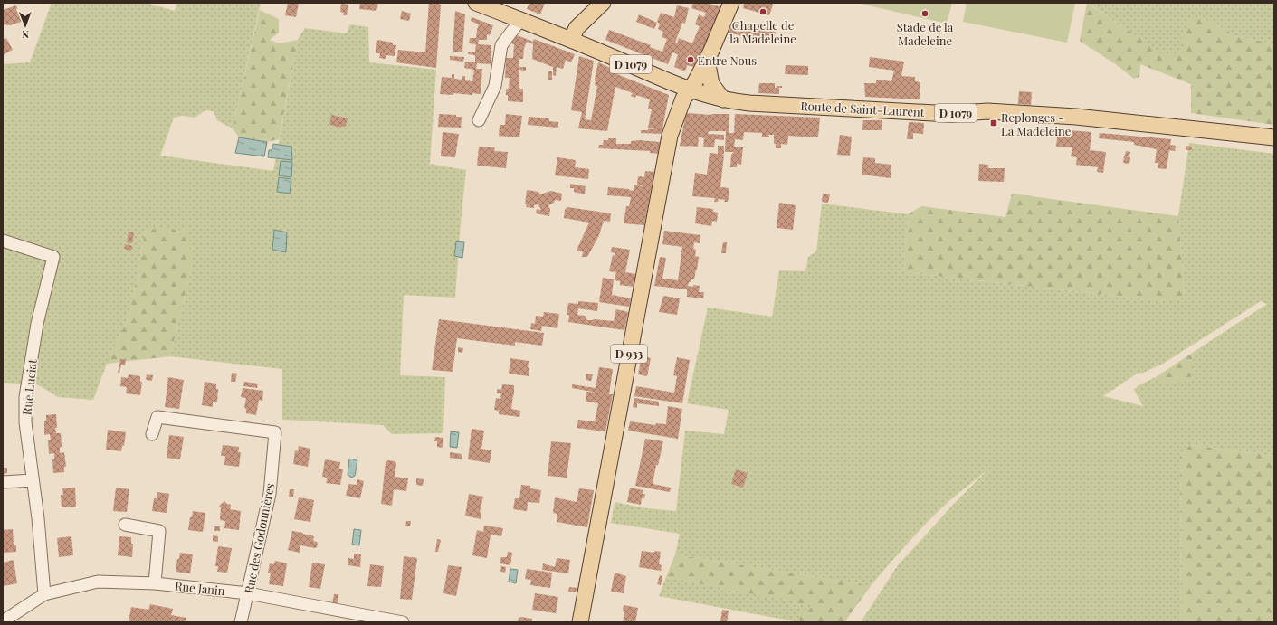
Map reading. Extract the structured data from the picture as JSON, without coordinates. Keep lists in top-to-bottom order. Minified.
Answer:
{"streets":{"main road":["D 1079","Route de Saint-Laurent","D 933"],"street":["Rue Luciat","Rue des Godonnières","Rue Janin"]},"crossings":[["D 1079","Route de Saint-Laurent"],["D 1079","D 933"],["Route de Saint-Laurent","D 933"],["Rue Luciat","Rue Janin"],["Rue des Godonnières","Rue Janin"]],"places":{"other":["Chapelle de la Madeleine","Stade de la Madeleine","Entre Nous"],"transit":["Replonges - La Madeleine"]},"north":"bottom"}
